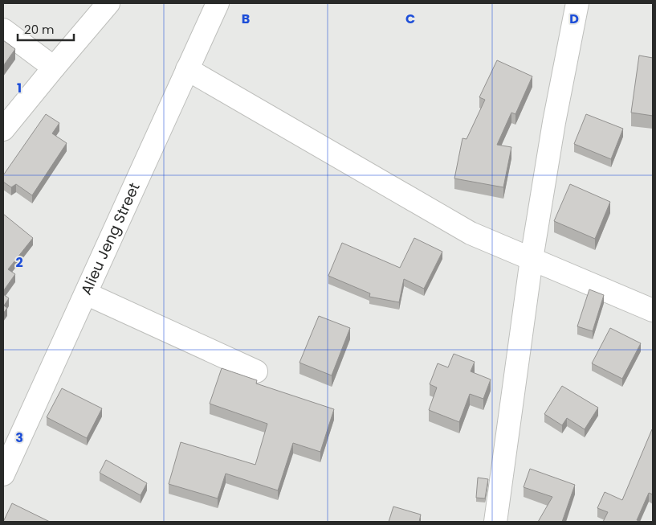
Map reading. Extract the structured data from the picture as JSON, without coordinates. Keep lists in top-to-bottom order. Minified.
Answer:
{"streets":{"street":["Alieu Jeng Street"]},"scale_bar":"20 m","grid":{"columns":["B","C","D"],"rows":["1","2","3"]}}
